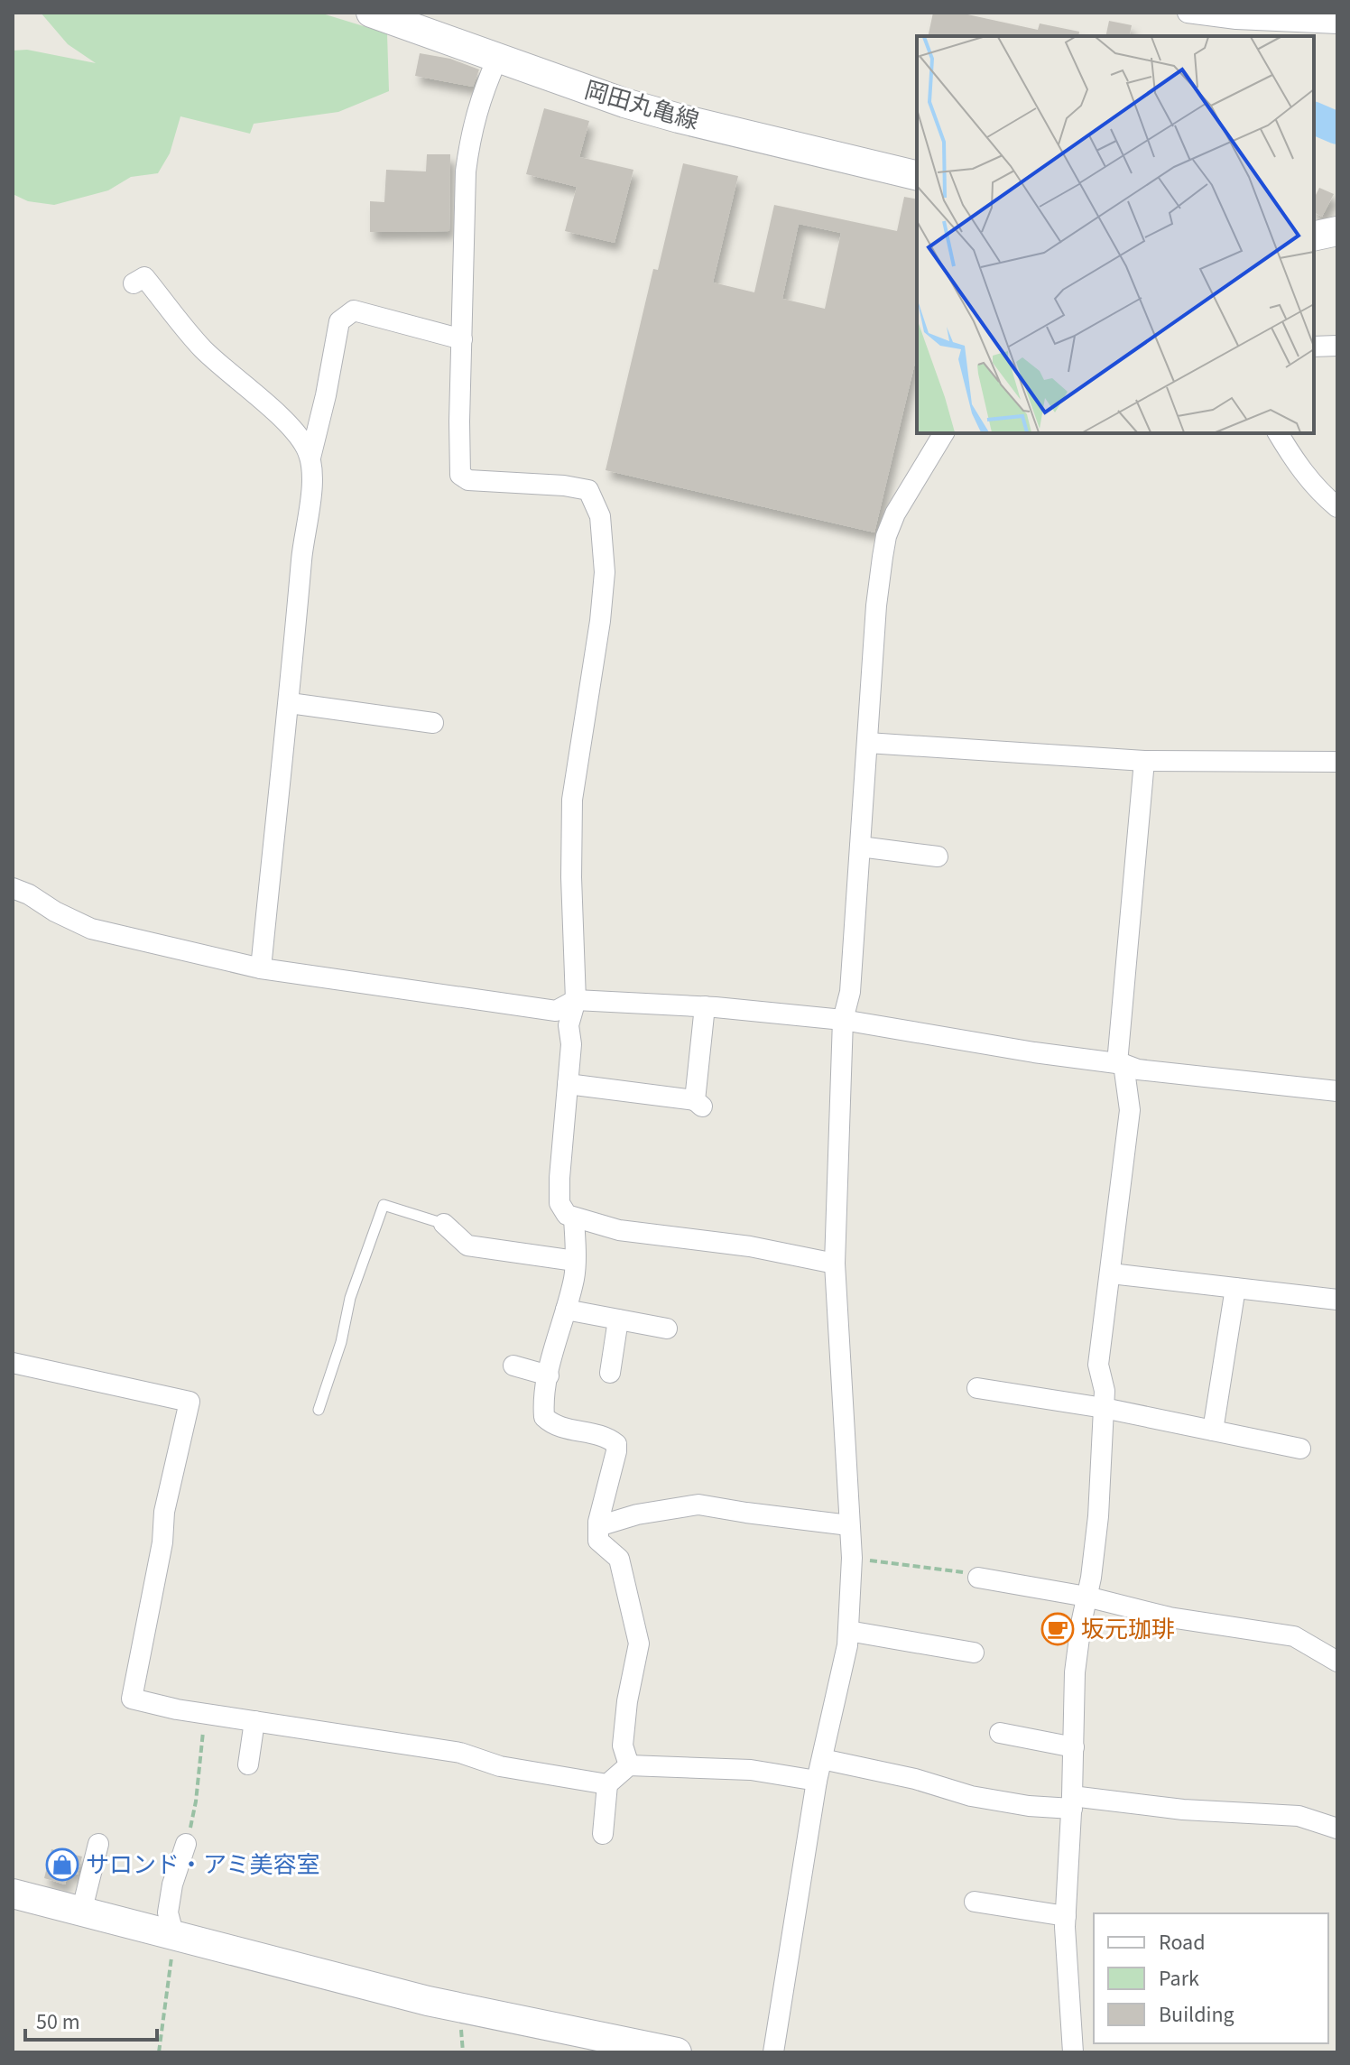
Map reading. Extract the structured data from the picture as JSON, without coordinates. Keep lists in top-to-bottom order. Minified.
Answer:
{"streets":{"street":["岡田丸亀線"]},"places":{"cafe":["坂元珈琲"],"shop":["サロンド・アミ美容室"]},"legend":["Road","Park","Building"],"scale_bar":"50 m"}
